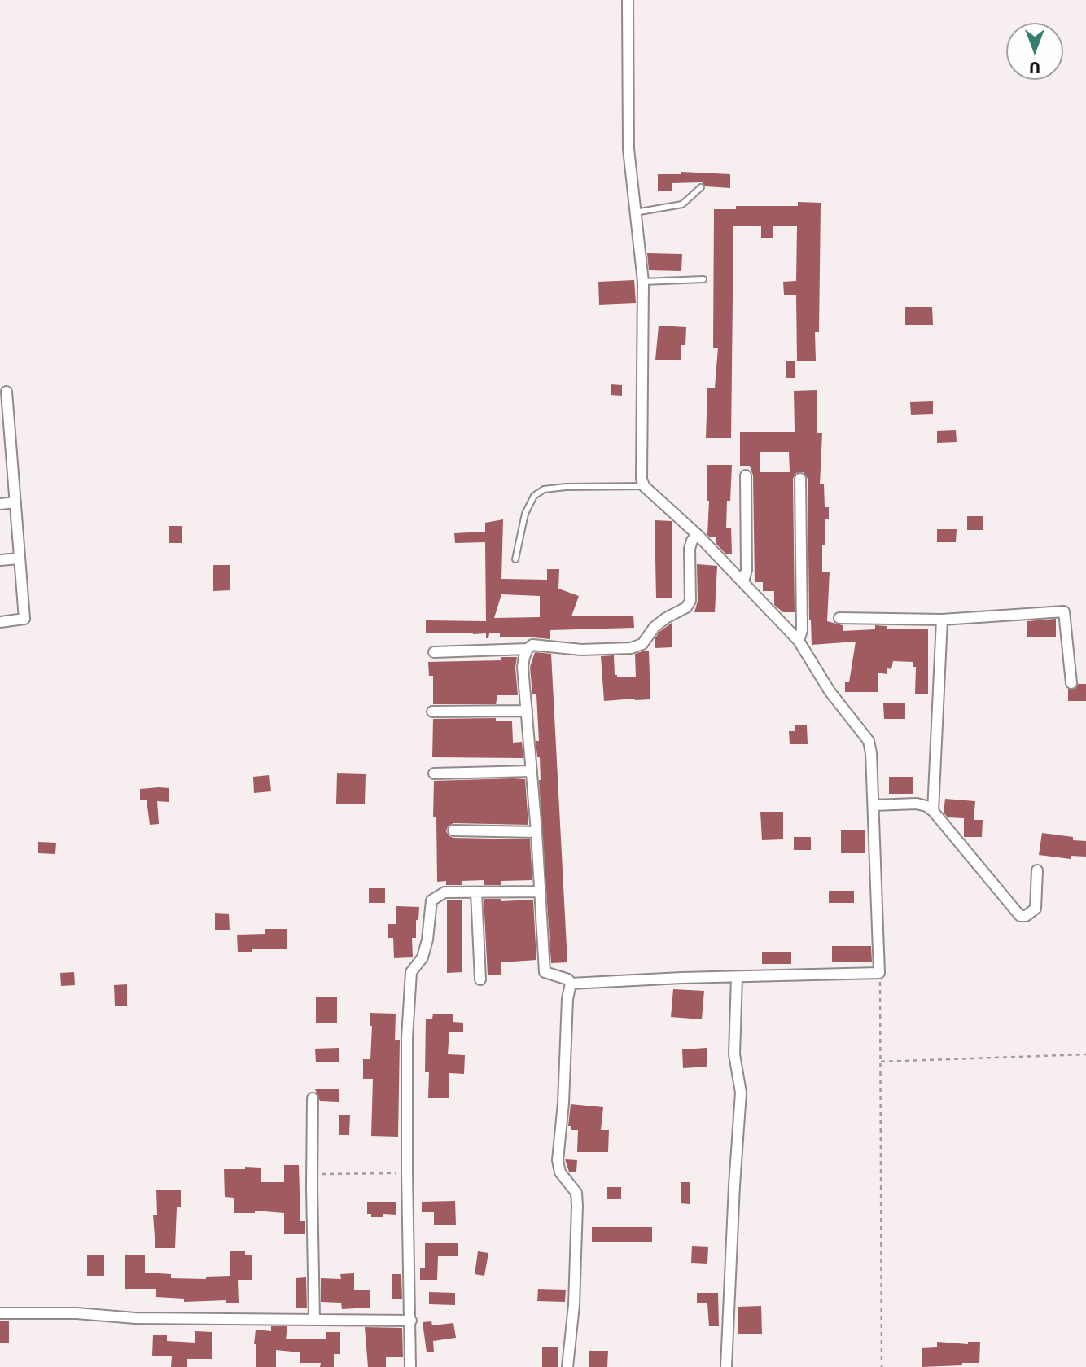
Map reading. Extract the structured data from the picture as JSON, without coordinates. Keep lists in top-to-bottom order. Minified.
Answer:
{"north":"bottom"}
